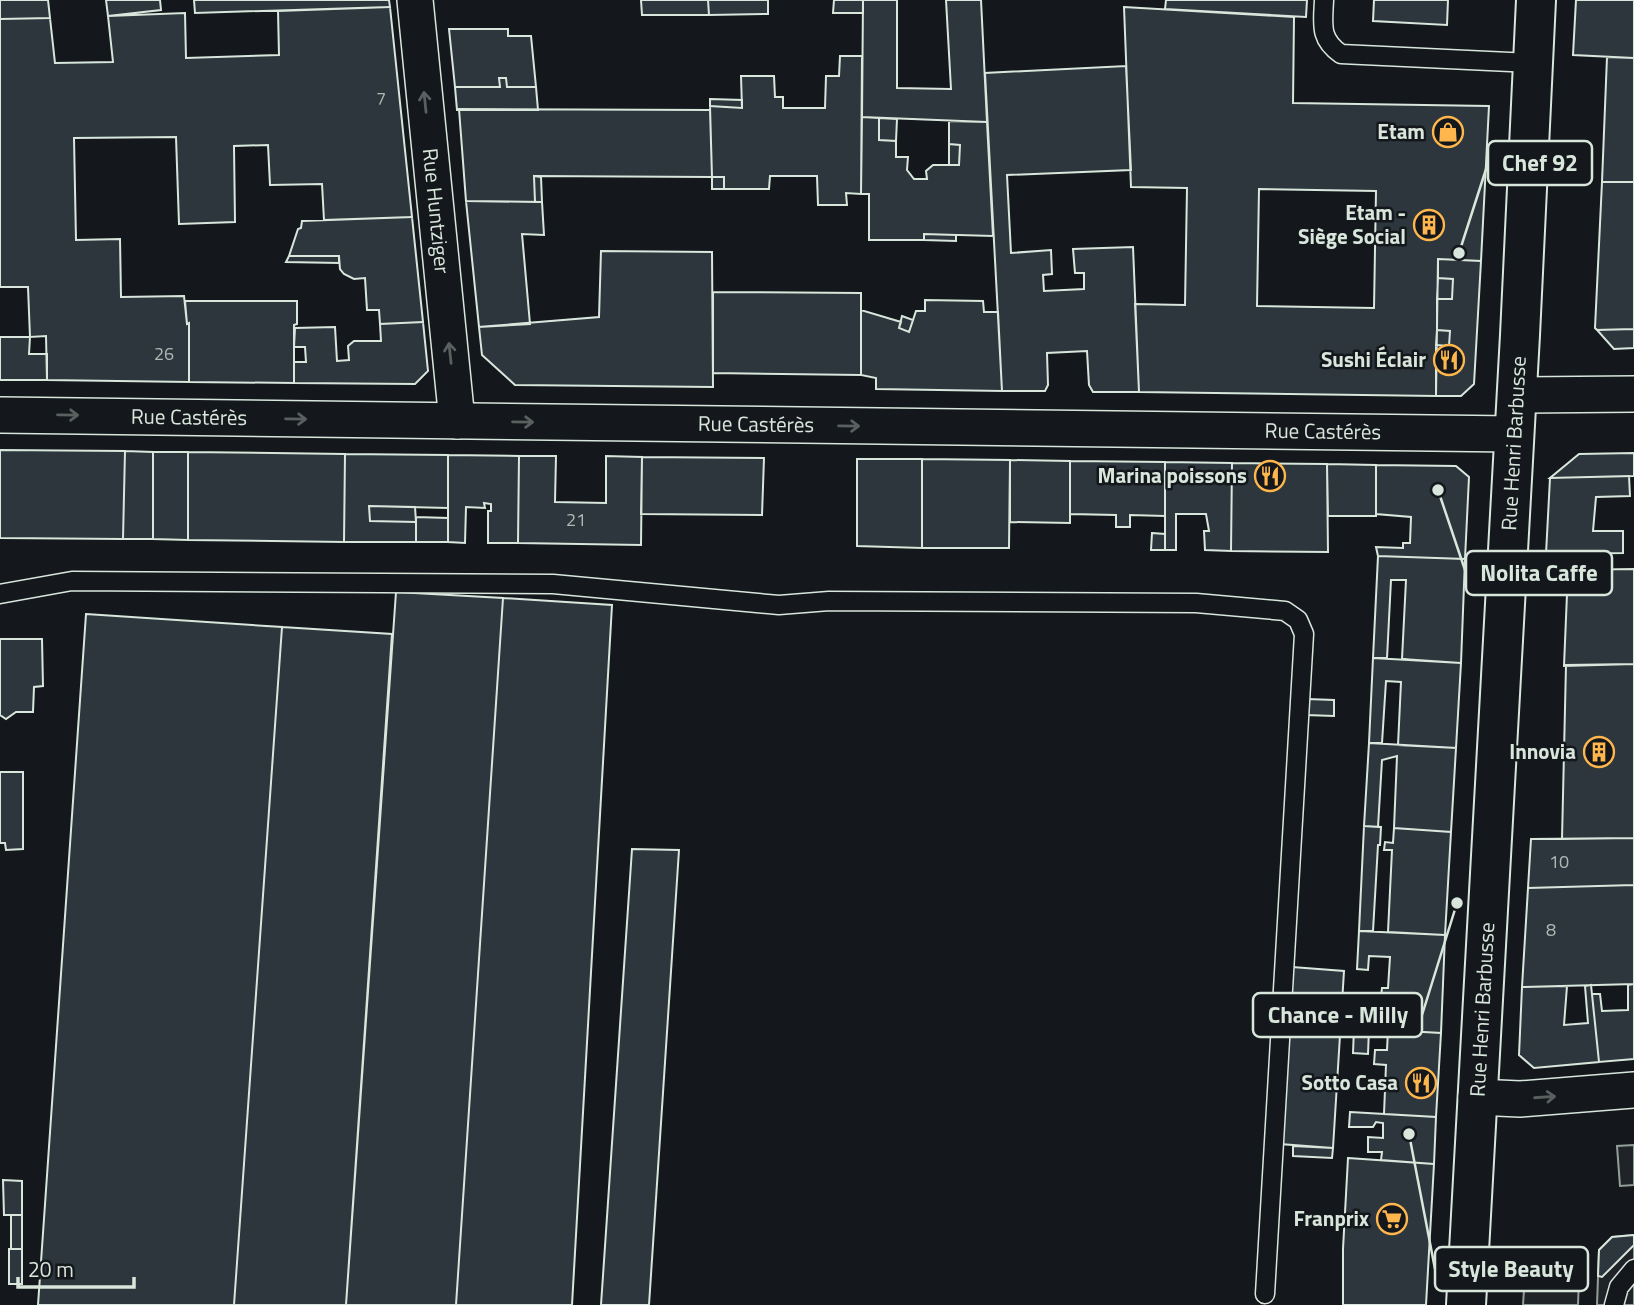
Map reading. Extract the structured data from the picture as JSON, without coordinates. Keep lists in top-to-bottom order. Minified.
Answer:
{"streets":{"street":["Rue Huntziger","Rue Castérès","Rue Henri Barbusse"]},"crossings":[["Rue Huntziger","Rue Castérès"],["Rue Castérès","Rue Henri Barbusse"]],"one_way":["Rue Huntziger","Rue Castérès"],"places":{"shop":["Etam"],"building":["Etam - Siège Social","Innovia"],"other":["Chef 92","Nolita Caffe","Chance - Milly","Style Beauty"],"restaurant":["Sushi Éclair","Marina poissons","Sotto Casa"],"supermarket":["Franprix"]},"house_numbers":["7","26","21","10","8"],"scale_bar":"20 m"}
